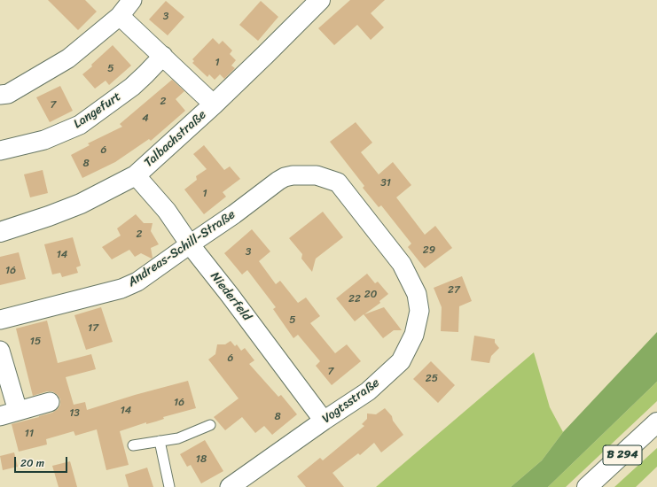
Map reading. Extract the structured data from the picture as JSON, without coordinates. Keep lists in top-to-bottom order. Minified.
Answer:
{"streets":{"main road":["Talbachstraße","B 294"],"street":["Langefurt","Andreas-Schill-Straße","Niederfeld","Vogtsstraße"]},"crossings":[["Talbachstraße","Niederfeld"],["Andreas-Schill-Straße","Niederfeld"],["Andreas-Schill-Straße","Vogtsstraße"],["Niederfeld","Vogtsstraße"]],"house_numbers":["3","1","5","2","7","4","6","8","31","1","2","29","3","14","16","27","20","22","5","17","15","6","7","25","16","14","13","8","11","18"],"scale_bar":"20 m"}
